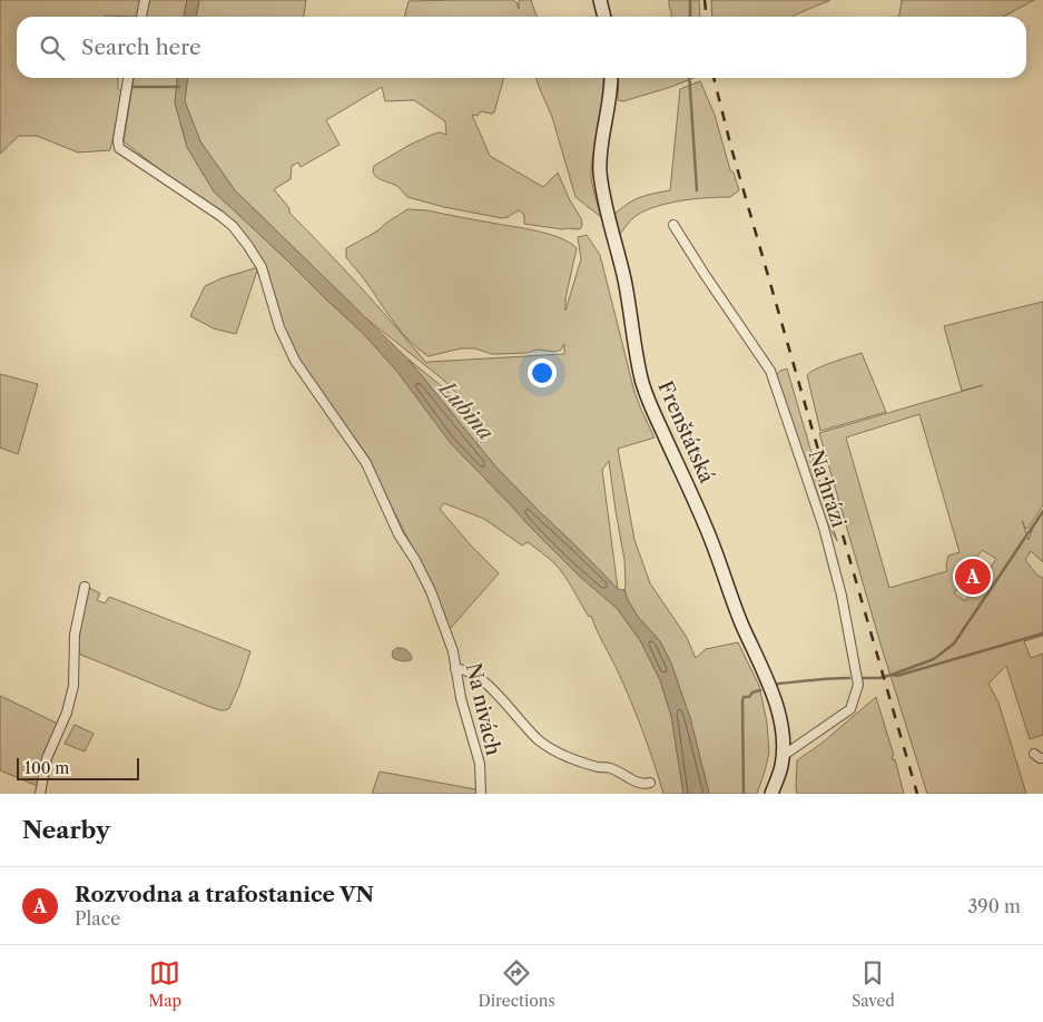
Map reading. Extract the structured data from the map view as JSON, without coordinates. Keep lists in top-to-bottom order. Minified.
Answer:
{"streets":{"main road":["Frenštátská"],"street":["Na hrázi","Na nivách"]},"crossings":[["Frenštátská","Na hrázi"]],"water":["Lubina"],"scale_bar":"100 m","page":{"search":"Search here","pins":"A","scale":"100 m","heading":"Nearby","list":[{"mark":"A","name":"Rozvodna a trafostanice VN","note":"Place","value":"390 m"}],"nav":["Map","Directions","Saved"]}}
